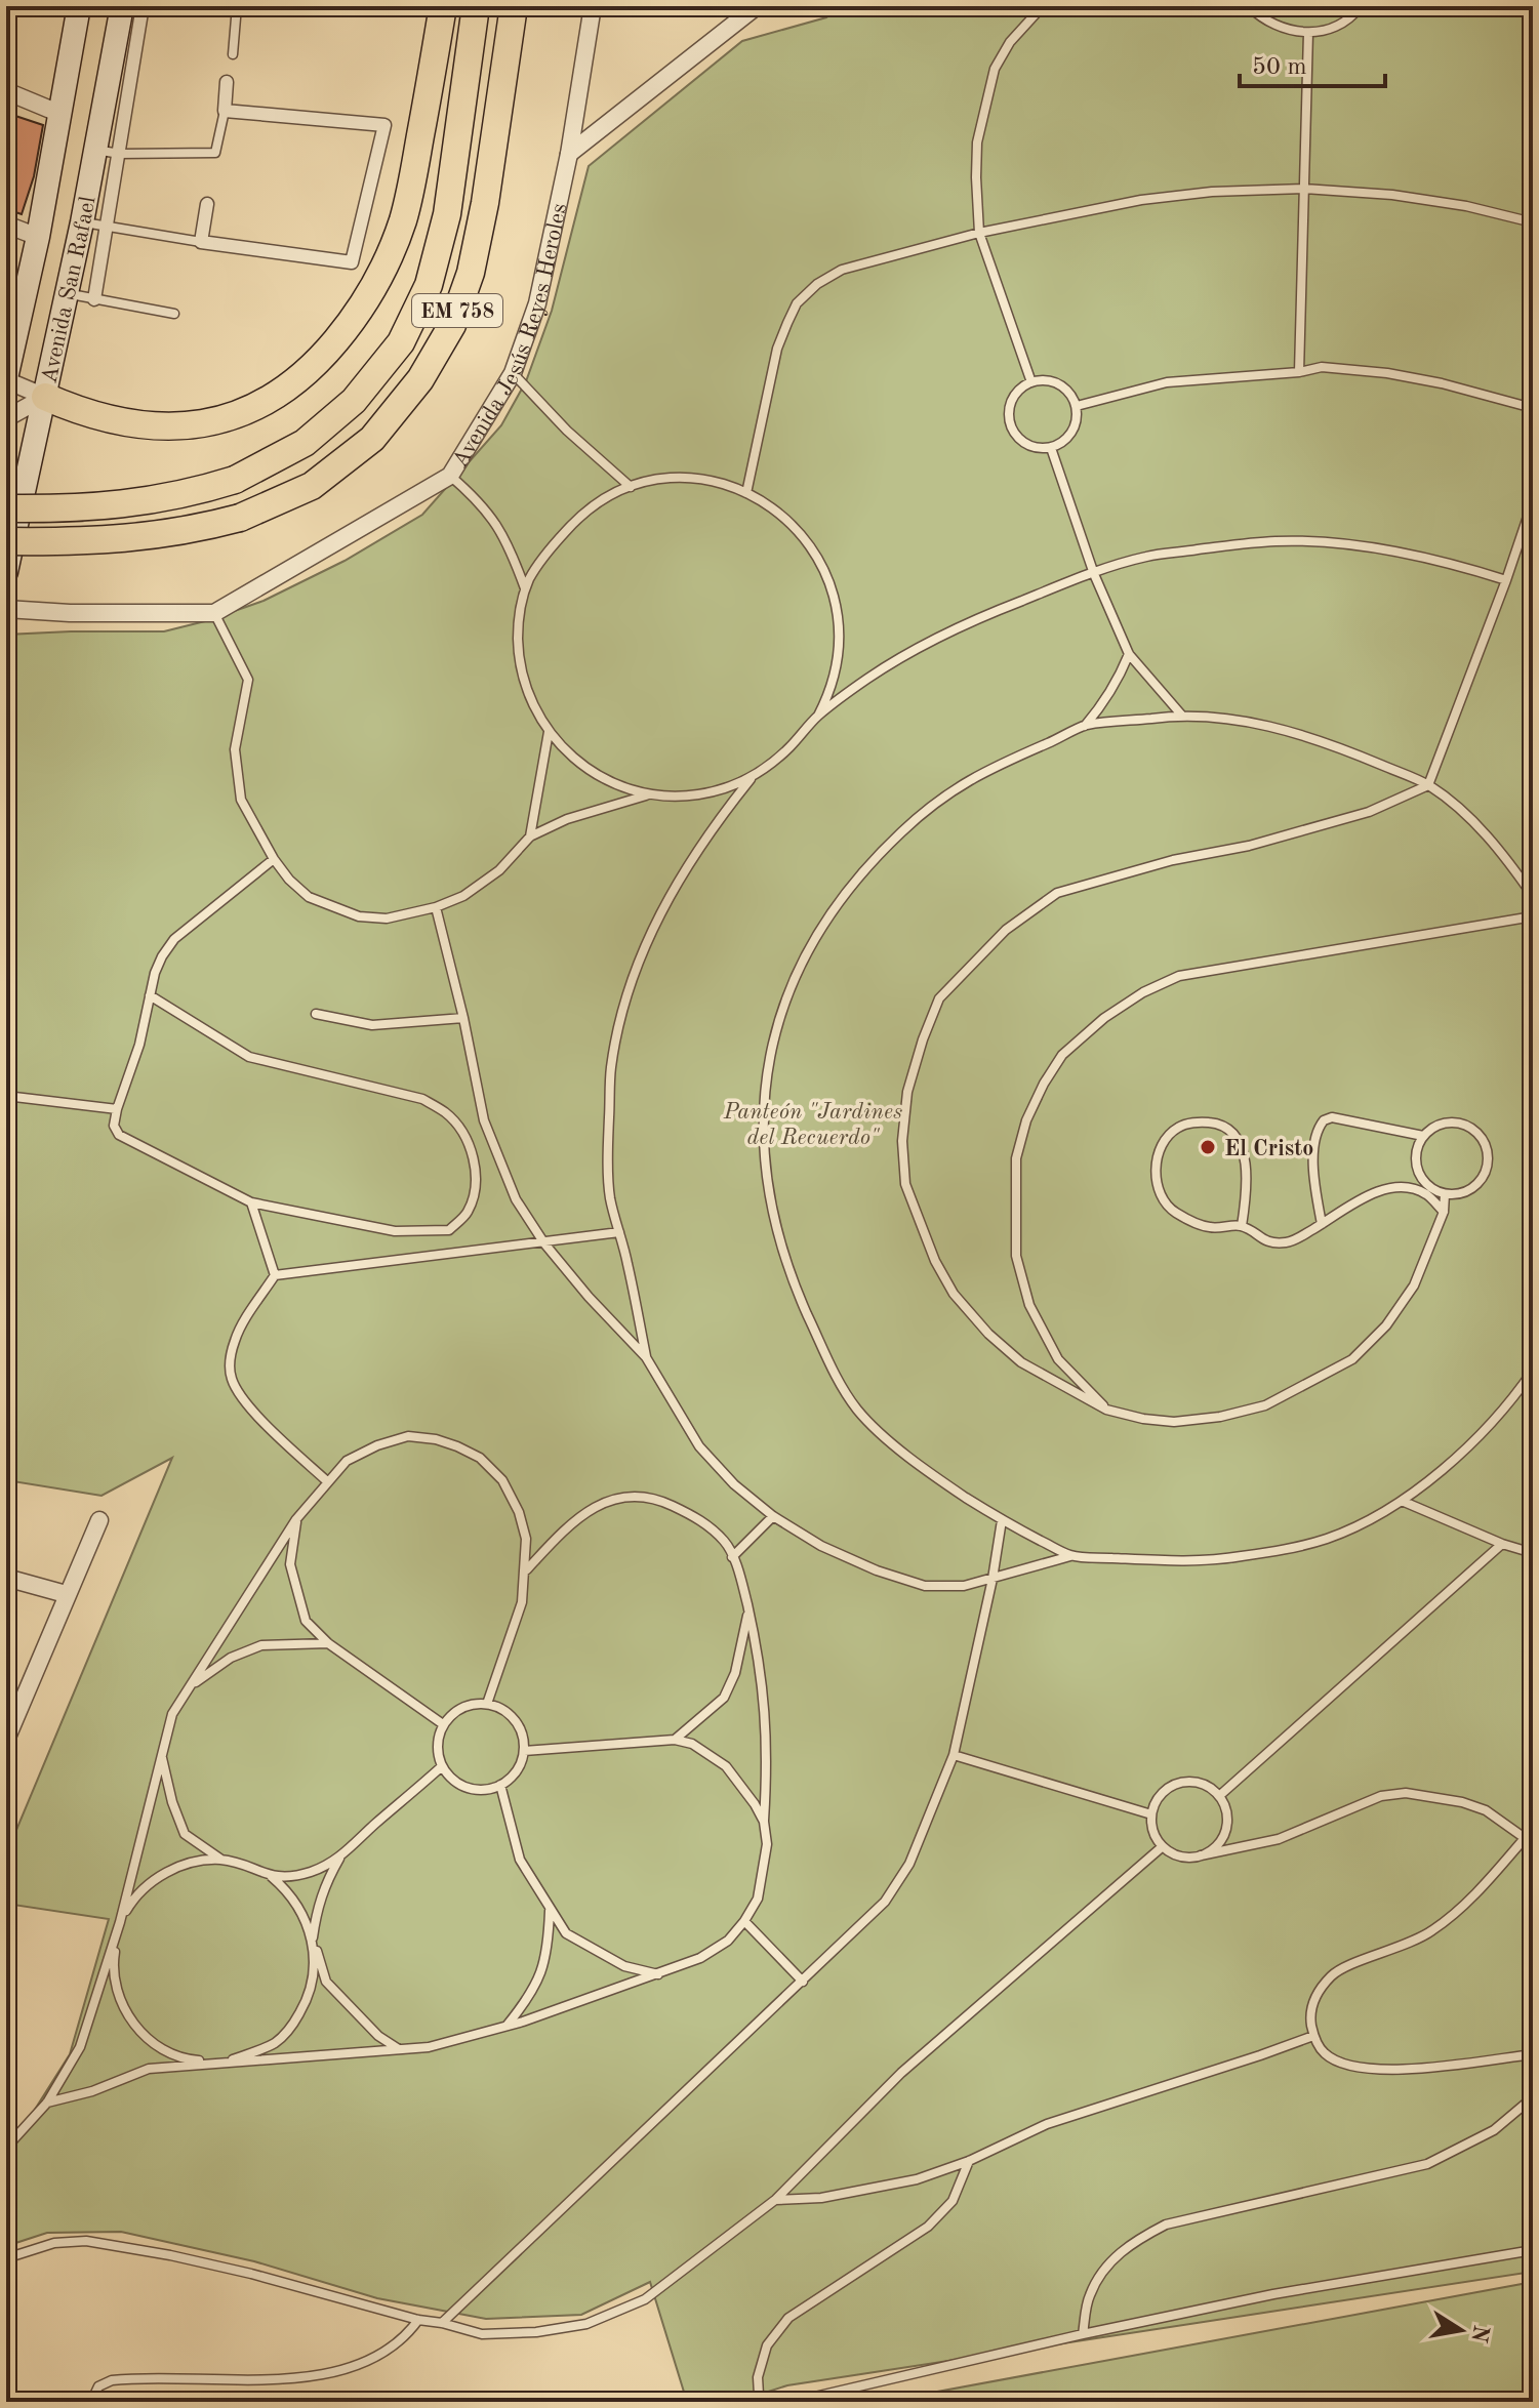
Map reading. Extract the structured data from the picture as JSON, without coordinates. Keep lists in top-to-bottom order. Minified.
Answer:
{"streets":{"highway":["EM 758"],"main road":["Avenida San Rafael"],"street":["Avenida Jesús Reyes Heroles"]},"parks":["Panteón \"Jardines del Recuerdo\""],"places":["El Cristo"],"scale_bar":"50 m","north":"right"}
